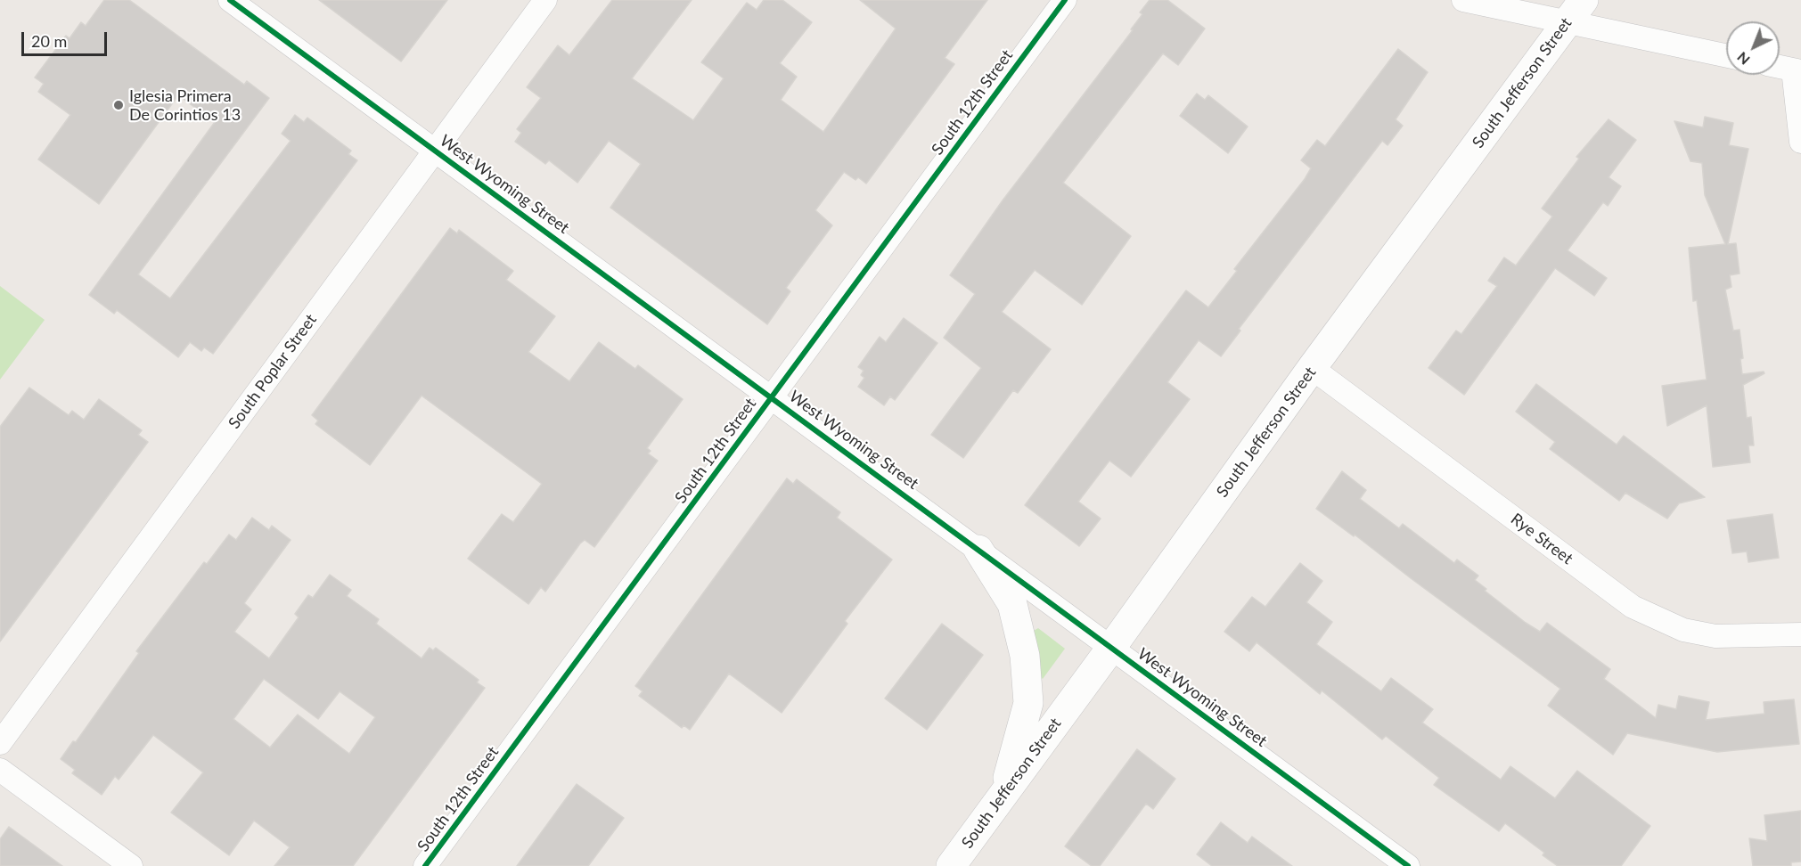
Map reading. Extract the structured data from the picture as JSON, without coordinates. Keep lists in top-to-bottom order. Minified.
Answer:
{"streets":{"main road":["South Jefferson Street"],"street":["South 12th Street","West Wyoming Street","South Poplar Street","Rye Street"]},"crossings":[["South Jefferson Street","West Wyoming Street"],["South Jefferson Street","Rye Street"],["South 12th Street","West Wyoming Street"],["West Wyoming Street","South Poplar Street"]],"places":["Iglesia Primera De Corintios 13"],"scale_bar":"20 m","north":"bottom left"}
